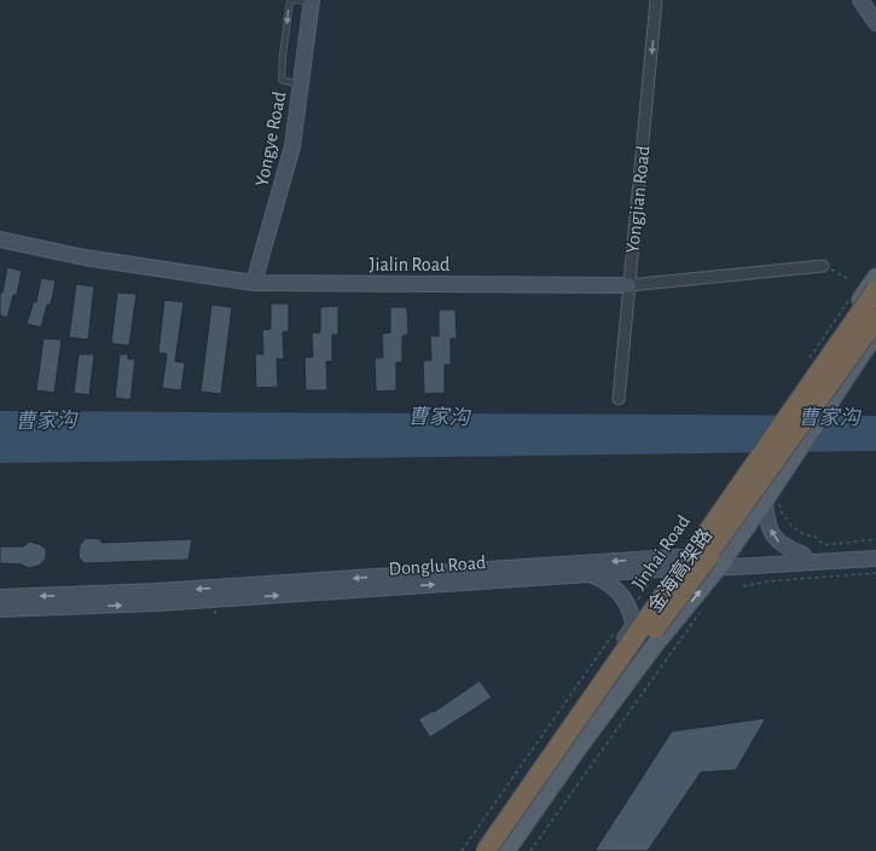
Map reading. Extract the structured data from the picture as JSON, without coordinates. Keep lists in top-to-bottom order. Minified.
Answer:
{"streets":{"highway":["金海高架路"],"main road":["Yongye Road","Jialin Road","Jinhai Road","Donglu Road"],"street":["Yongjian Road"]},"crossings":[["Yongye Road","Jialin Road"],["Yongjian Road","Jialin Road"],["Jinhai Road","Donglu Road"],["Jinhai Road","金海高架路"]],"one_way":["Yongjian Road"],"water":["曹家沟"]}
